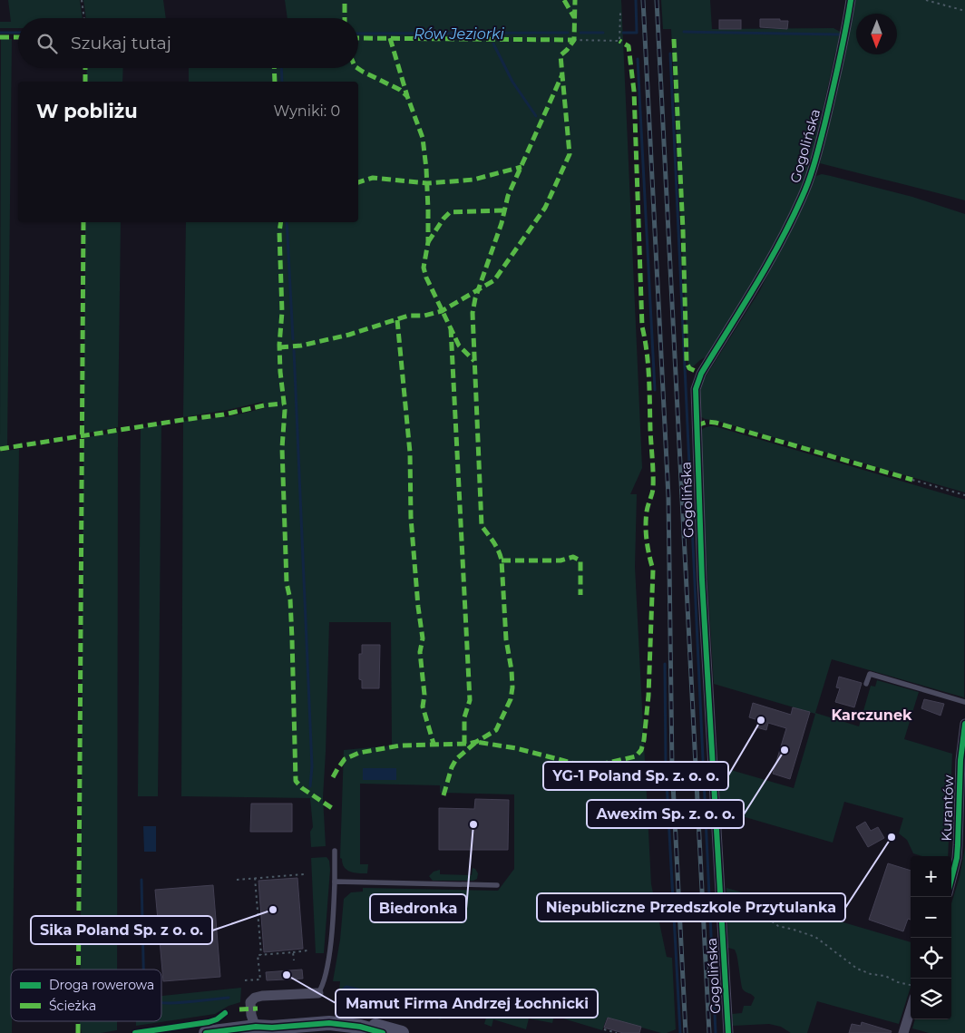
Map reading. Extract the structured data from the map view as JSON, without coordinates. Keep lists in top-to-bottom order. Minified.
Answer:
{"streets":{"street":["Gogolińska","Kurantów"]},"districts":["Karczunek"],"water":["Rów Jeziorki"],"places":["YG-1 Poland Sp. z. o. o.","Awexim Sp. z. o. o.","Biedronka","Niepubliczne Przedszkole Przytulanka","Sika Poland Sp. z o. o.","Mamut Firma Andrzej Łochnicki"],"legend":["Droga rowerowa","Ścieżka"],"north":"bottom","page":{"search":"Szukaj tutaj","heading":["W pobliżu","Wyniki: 0"],"map_buttons":["+","−"]}}
